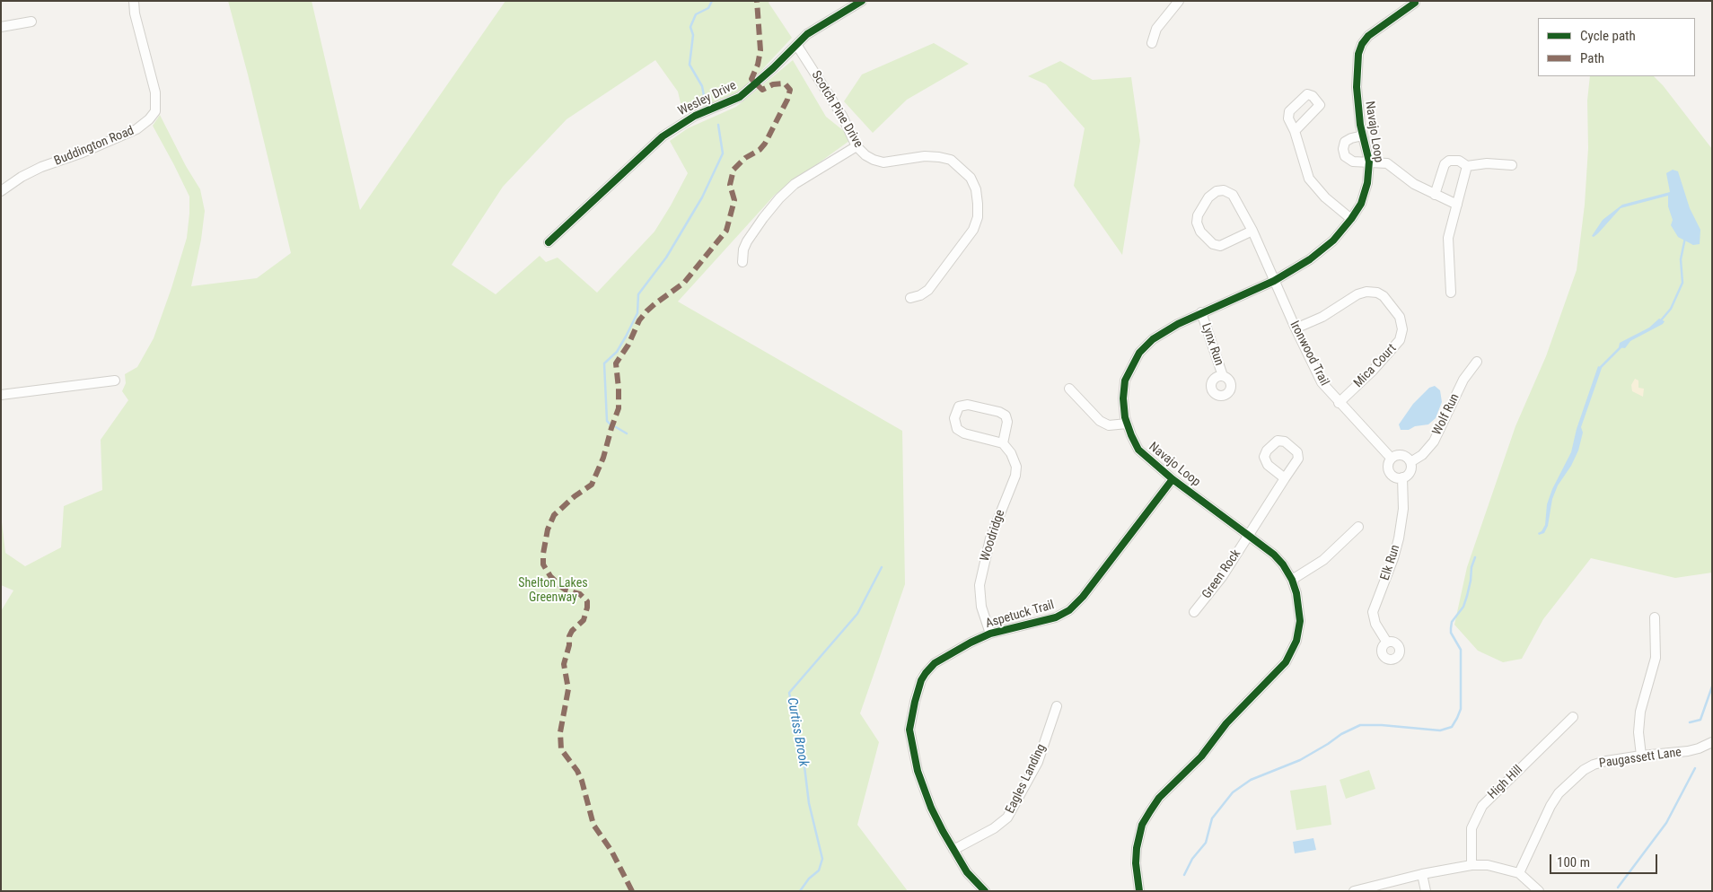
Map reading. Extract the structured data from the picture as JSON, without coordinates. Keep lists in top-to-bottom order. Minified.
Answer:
{"streets":{"street":["Wesley Drive","Scotch Pine Drive","Navajo Loop","Buddington Road","Lynx Run","Ironwood Trail","Mica Court","Wolf Run","Woodridge","Elk Run","Green Rock","Aspetuck Trail","Paugassett Lane","Eagles Landing","High Hill"]},"crossings":[["Wesley Drive","Scotch Pine Drive"],["Navajo Loop","Lynx Run"],["Navajo Loop","Ironwood Trail"],["Navajo Loop","Green Rock"],["Navajo Loop","Aspetuck Trail"],["Ironwood Trail","Mica Court"],["Ironwood Trail","Wolf Run"],["Ironwood Trail","Elk Run"],["Wolf Run","Elk Run"],["Woodridge","Aspetuck Trail"],["Aspetuck Trail","Eagles Landing"]],"water":["Curtiss Brook"],"parks":["Shelton Lakes Greenway"],"legend":["Cycle path","Path"],"scale_bar":"100 m"}
